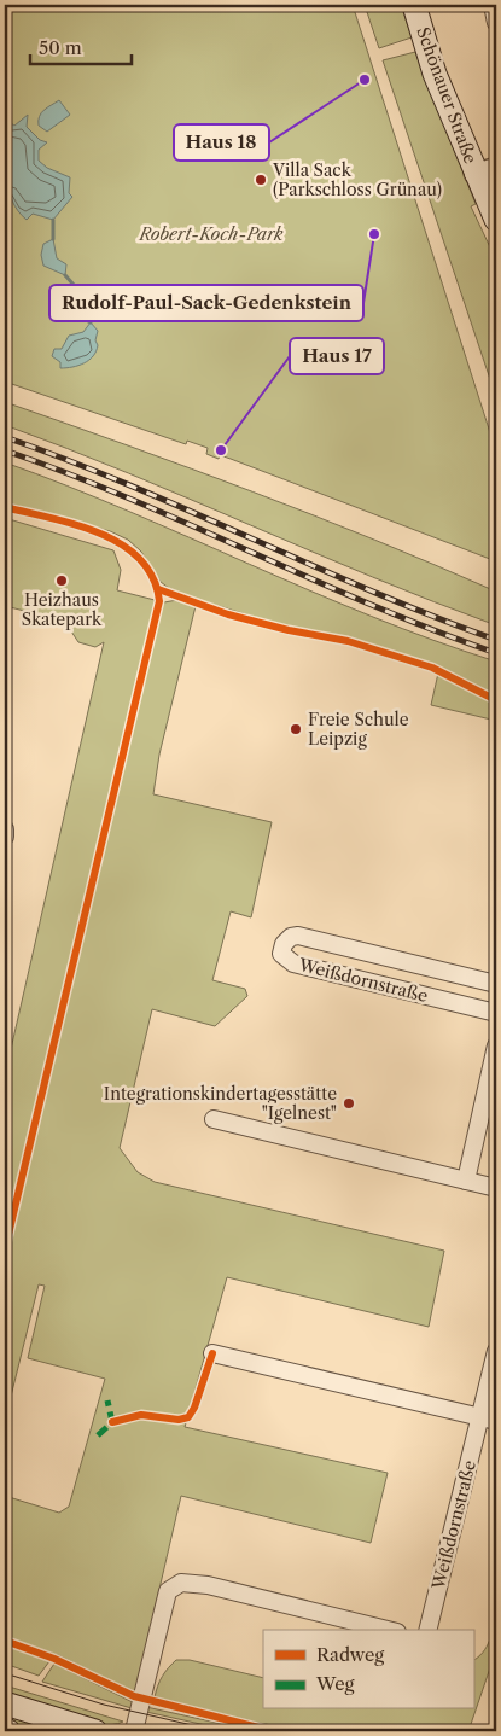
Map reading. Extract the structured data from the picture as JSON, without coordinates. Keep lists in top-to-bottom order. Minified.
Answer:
{"streets":{"main road":["Schönauer Straße"],"street":["Weißdornstraße"]},"parks":["Robert-Koch-Park"],"places":["Haus 18","Villa Sack (Parkschloss Grünau)","Rudolf-Paul-Sack-Gedenkstein","Haus 17","Heizhaus Skatepark","Freie Schule Leipzig","Integrationskindertagesstätte \"Igelnest\""],"legend":["Radweg","Weg"],"scale_bar":"50 m"}
